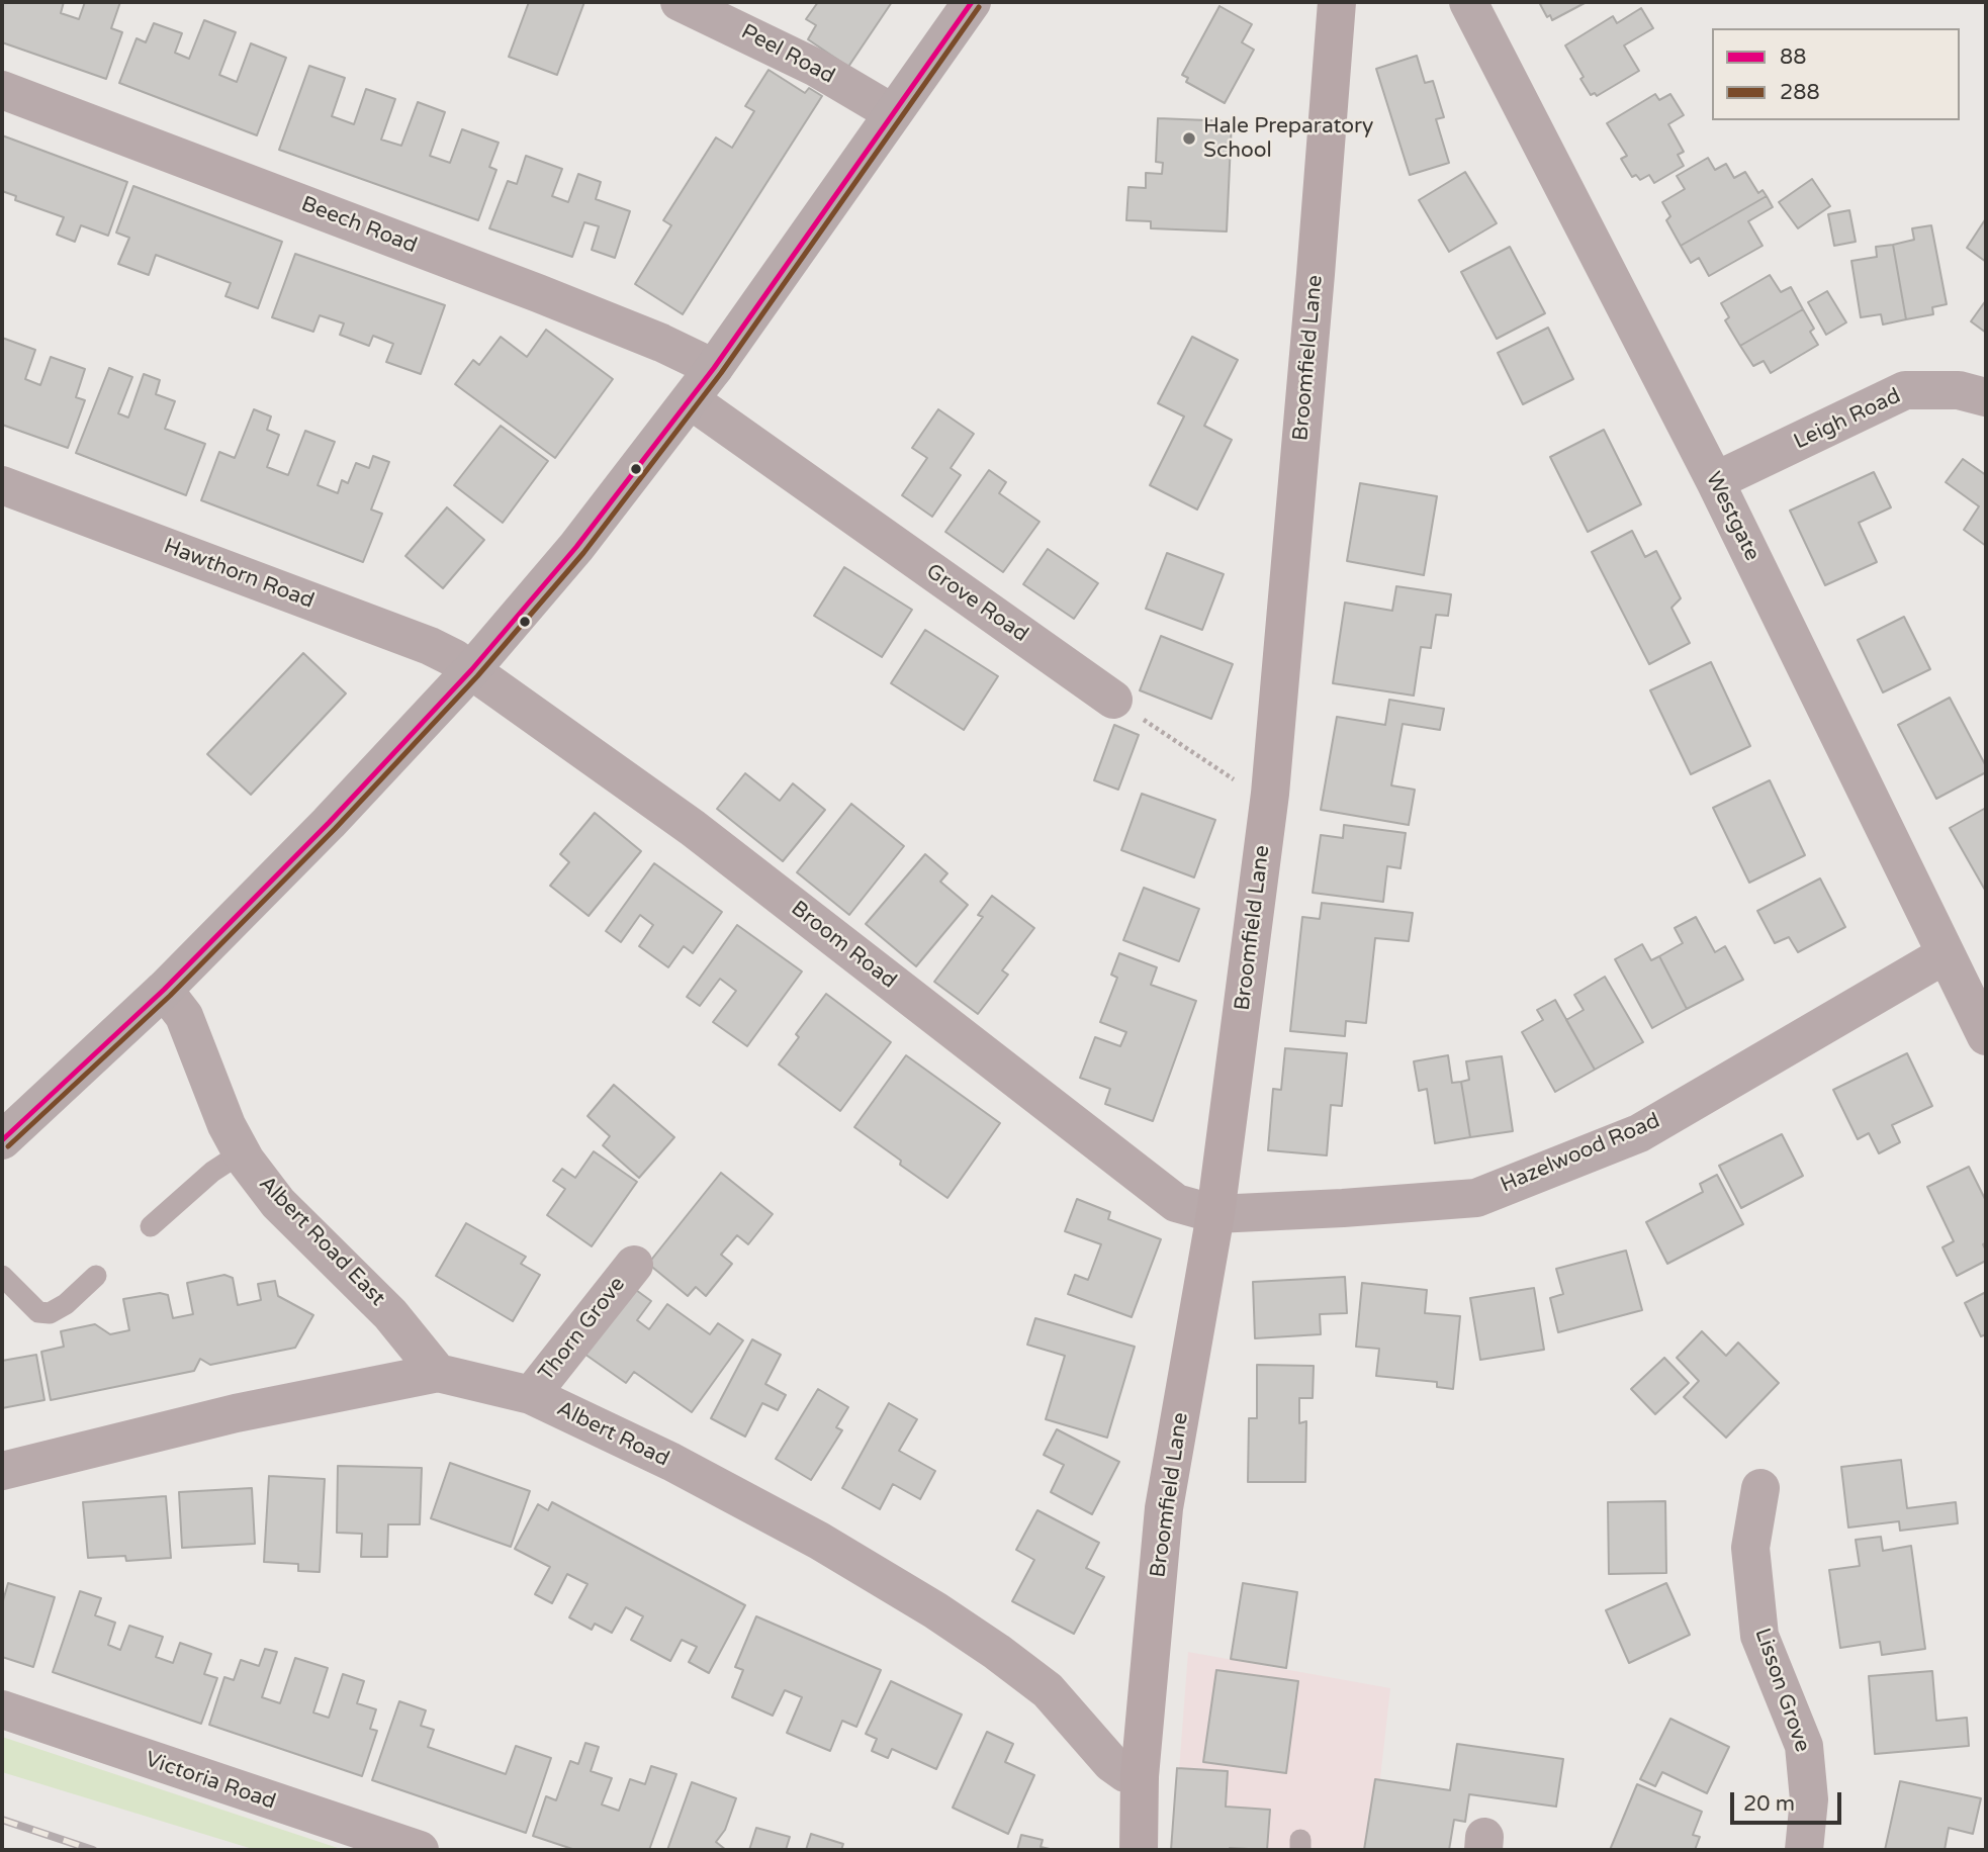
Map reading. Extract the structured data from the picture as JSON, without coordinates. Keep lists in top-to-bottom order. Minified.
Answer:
{"streets":{"main road":["Broomfield Lane"],"street":["Peel Road","Beech Road","Leigh Road","Westgate","Hawthorn Road","Grove Road","Broom Road","Hazelwood Road","Albert Road East","Thorn Grove","Albert Road","Lisson Grove","Victoria Road"]},"crossings":[["Broomfield Lane","Broom Road"],["Broomfield Lane","Hazelwood Road"],["Broomfield Lane","Albert Road"],["Leigh Road","Westgate"],["Westgate","Hazelwood Road"],["Hawthorn Road","Broom Road"],["Broom Road","Hazelwood Road"],["Albert Road East","Albert Road"],["Thorn Grove","Albert Road"]],"places":["Hale Preparatory School"],"lines":["transit line 88","transit line 288"],"legend":["88","288"],"scale_bar":"20 m"}
